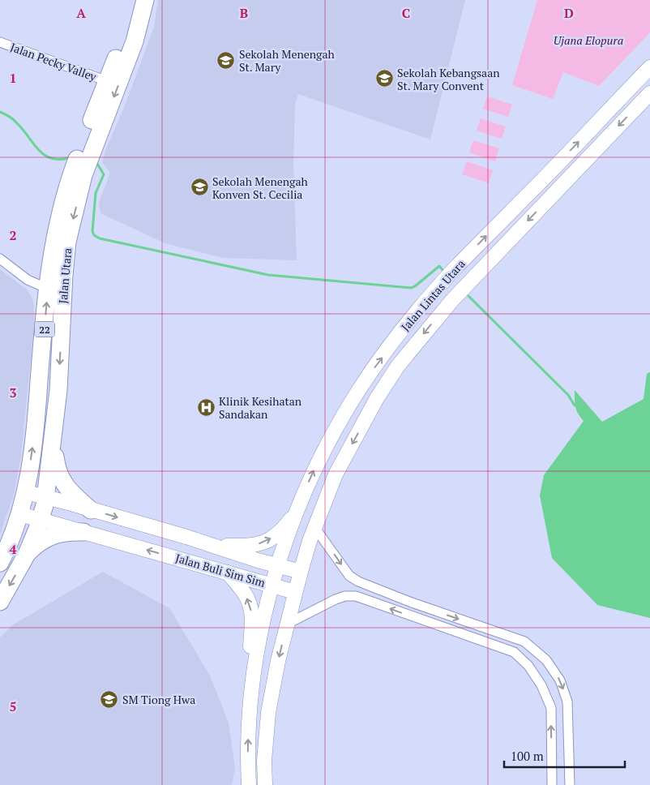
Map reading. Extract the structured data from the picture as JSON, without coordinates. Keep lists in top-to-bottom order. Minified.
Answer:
{"streets":{"highway":["Jalan Utara","22"],"main road":["Jalan Lintas Utara","Jalan Buli Sim Sim"],"street":["Jalan Pecky Valley"]},"crossings":[["Jalan Pecky Valley","Jalan Utara"],["Jalan Utara","Jalan Buli Sim Sim"],["Jalan Lintas Utara","Jalan Buli Sim Sim"]],"parks":["Ujana Elopura"],"places":{"school or university":["Sekolah Menengah St. Mary","Sekolah Kebangsaan St. Mary Convent","Sekolah Menengah Konven St. Cecilia","SM Tiong Hwa"],"hospital":["Klinik Kesihatan Sandakan"]},"scale_bar":"100 m","grid":{"columns":["A","B","C","D"],"rows":["1","2","3","4","5"]}}
